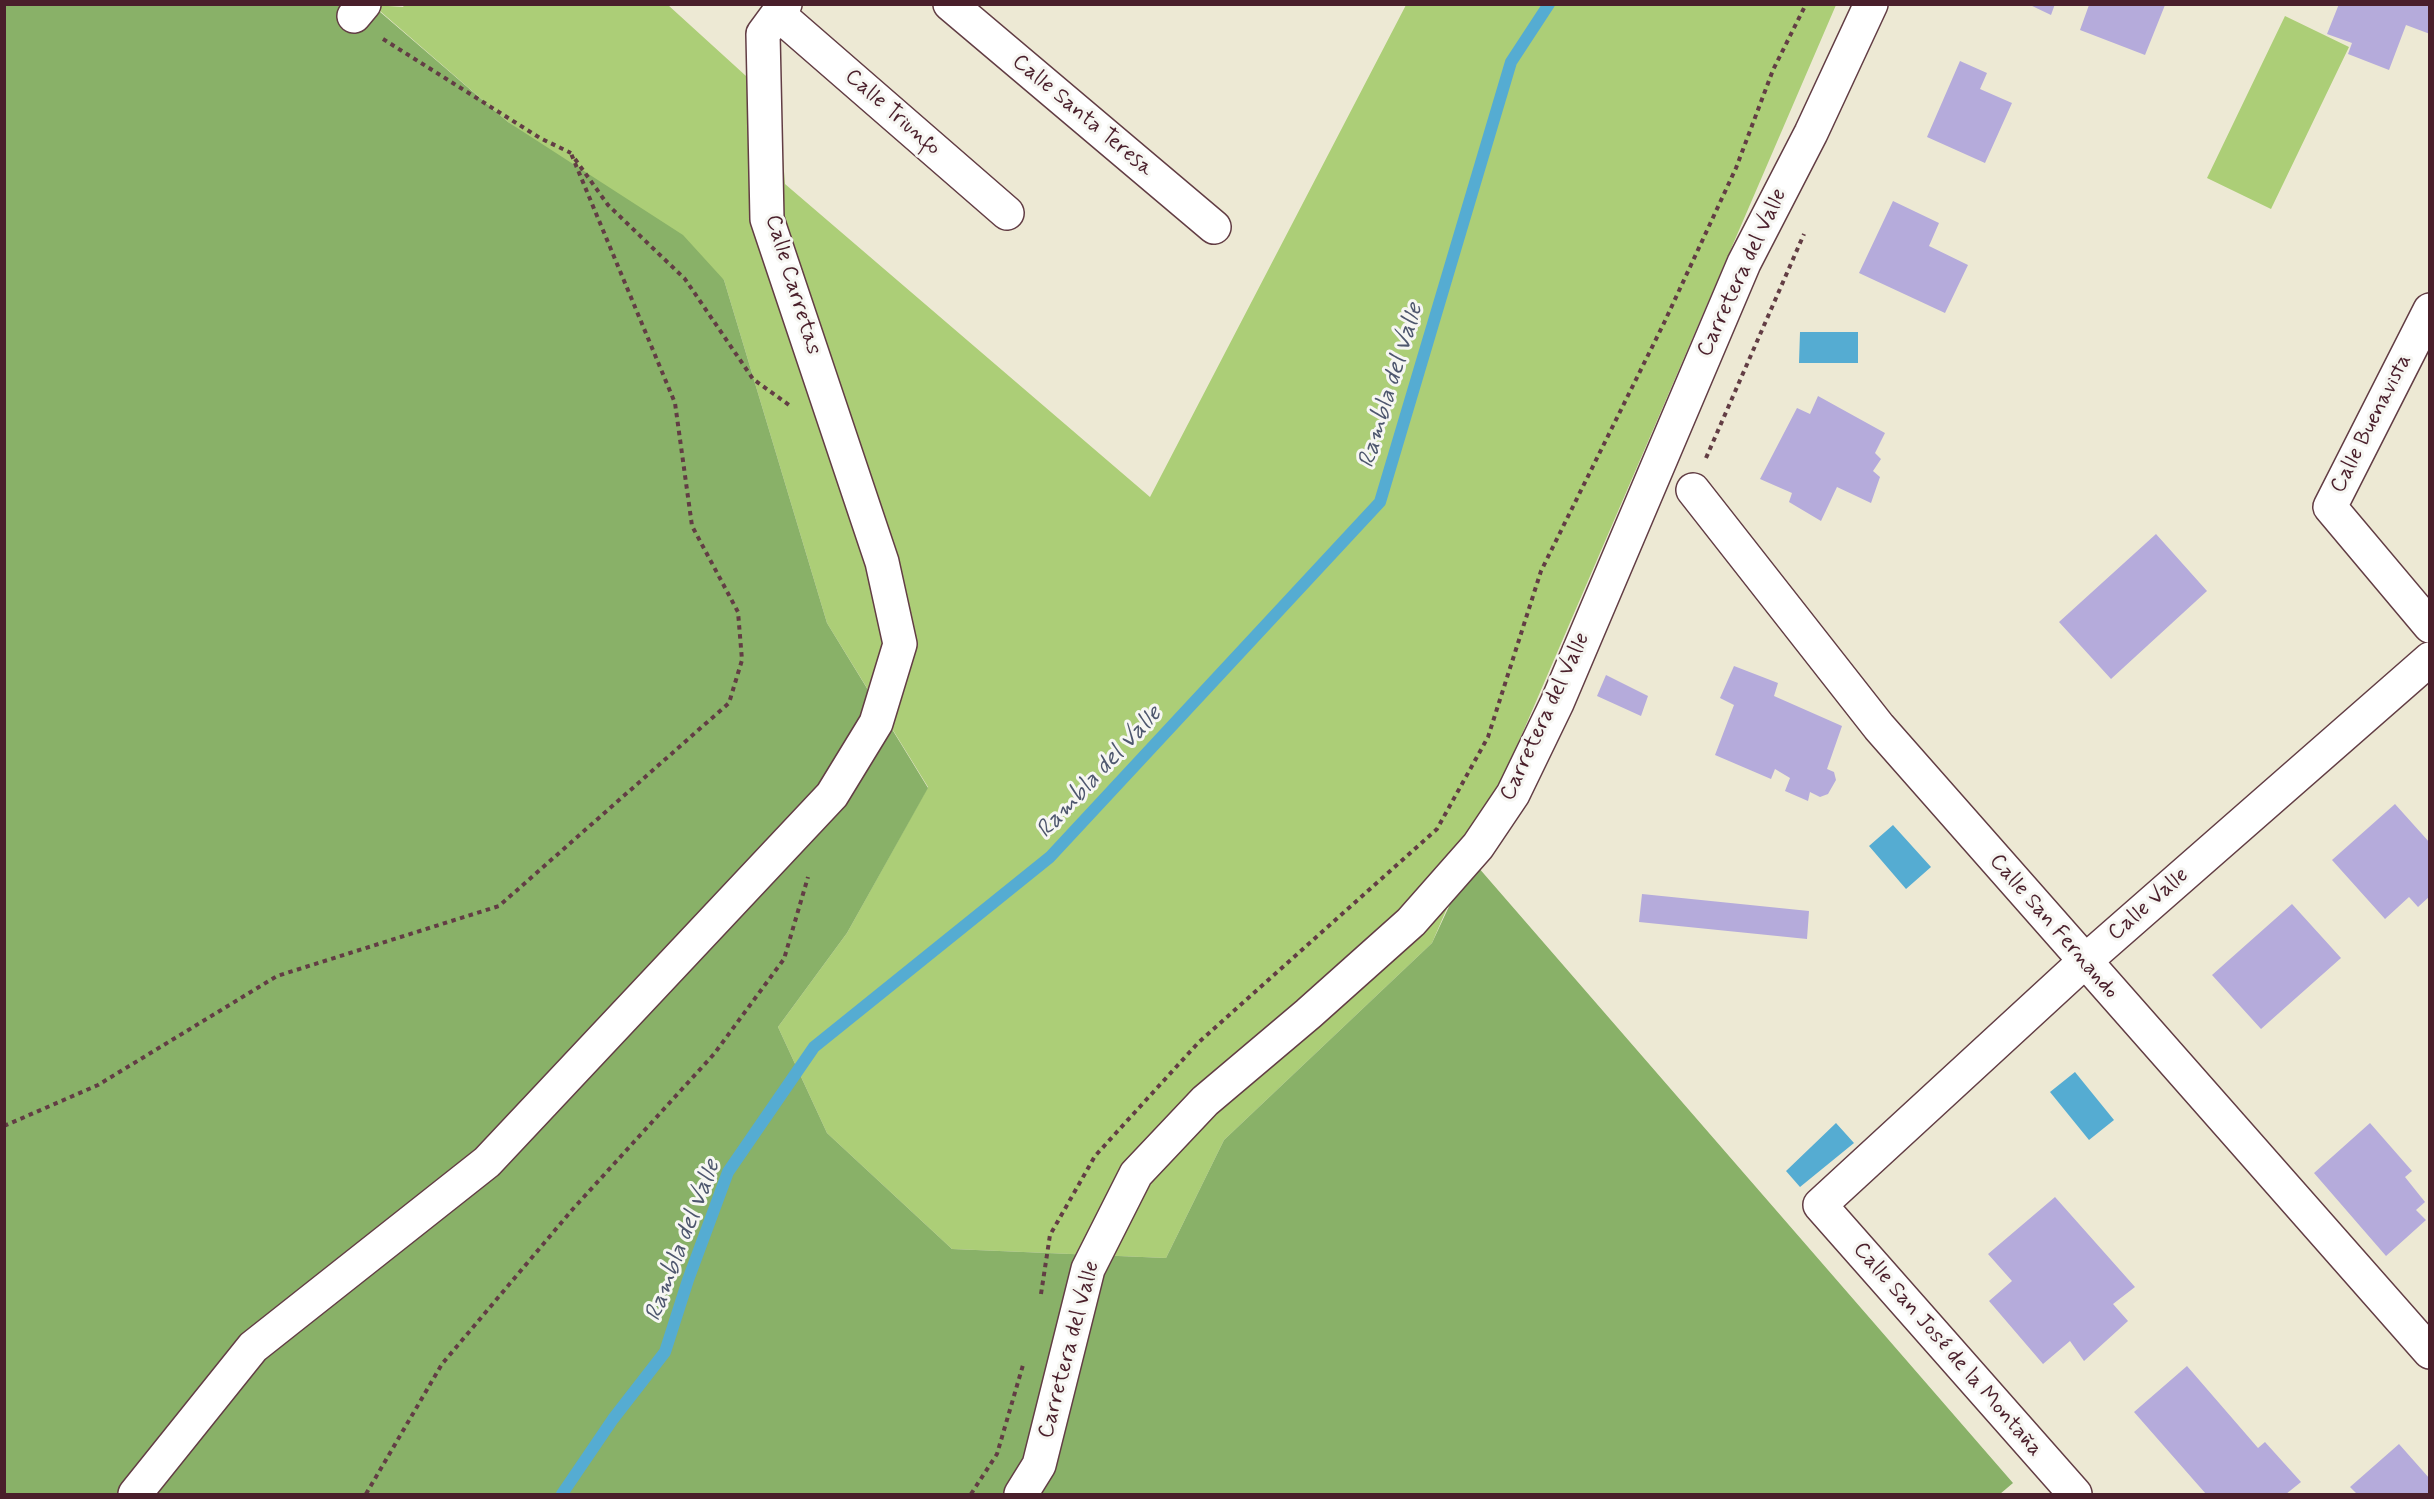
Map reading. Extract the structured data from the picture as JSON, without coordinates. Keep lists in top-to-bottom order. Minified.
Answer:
{"streets":{"street":["Calle Triunfo","Calle Santa Teresa","Carretera del Valle","Calle Carretas","Calle Buenavista","Calle Valle","Calle San Fernando","Calle San José de la Montaña"]},"crossings":[["Calle Triunfo","Calle Carretas"],["Calle Valle","Calle San Fernando"],["Calle Valle","Calle San José de la Montaña"]],"water":["Rambla del Valle"]}
